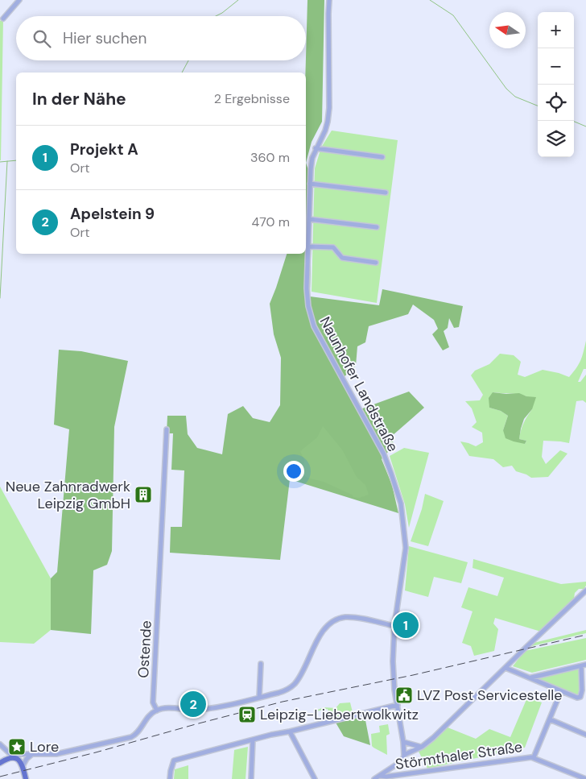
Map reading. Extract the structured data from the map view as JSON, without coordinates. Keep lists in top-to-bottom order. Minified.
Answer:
{"streets":{"street":["Naunhofer Landstraße","Ostende","Störmthaler Straße"]},"places":{"building":["Neue Zahnradwerk Leipzig GmbH"],"public building":["LVZ Post Servicestelle"],"station":["Leipzig-Liebertwolkwitz"],"place":["Lore"]},"north":"left","page":{"map_buttons":["+","−"],"search":"Hier suchen","heading":["In der Nähe","2 Ergebnisse"],"list":[{"mark":"1","name":"Projekt A","note":"Ort","value":"360 m"},{"mark":"2","name":"Apelstein 9","note":"Ort","value":"470 m"}],"pins":["1","2"]}}
